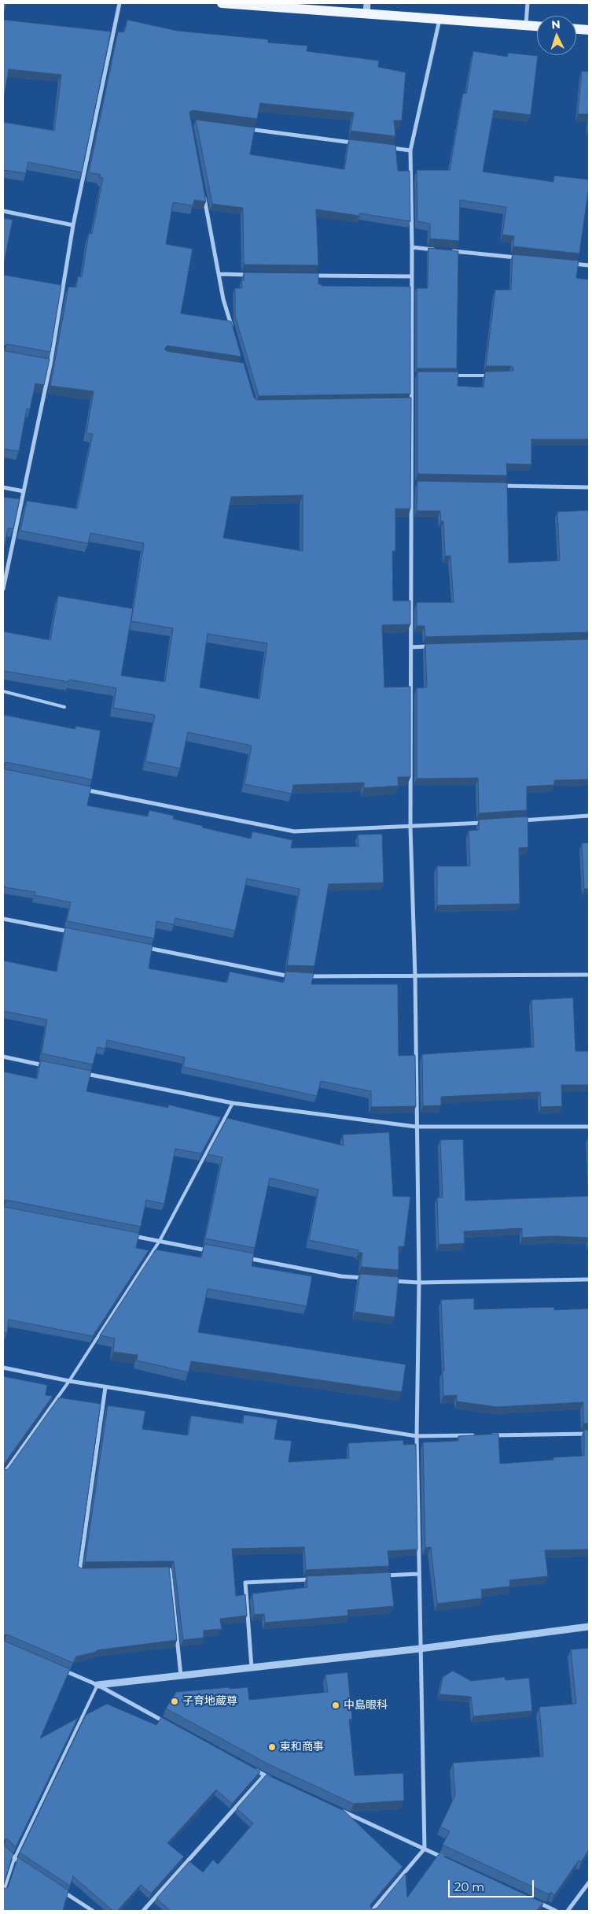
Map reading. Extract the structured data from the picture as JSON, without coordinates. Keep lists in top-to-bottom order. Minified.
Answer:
{"places":["子育地蔵尊","中島眼科","東和商事"],"scale_bar":"20 m","north":"top"}
